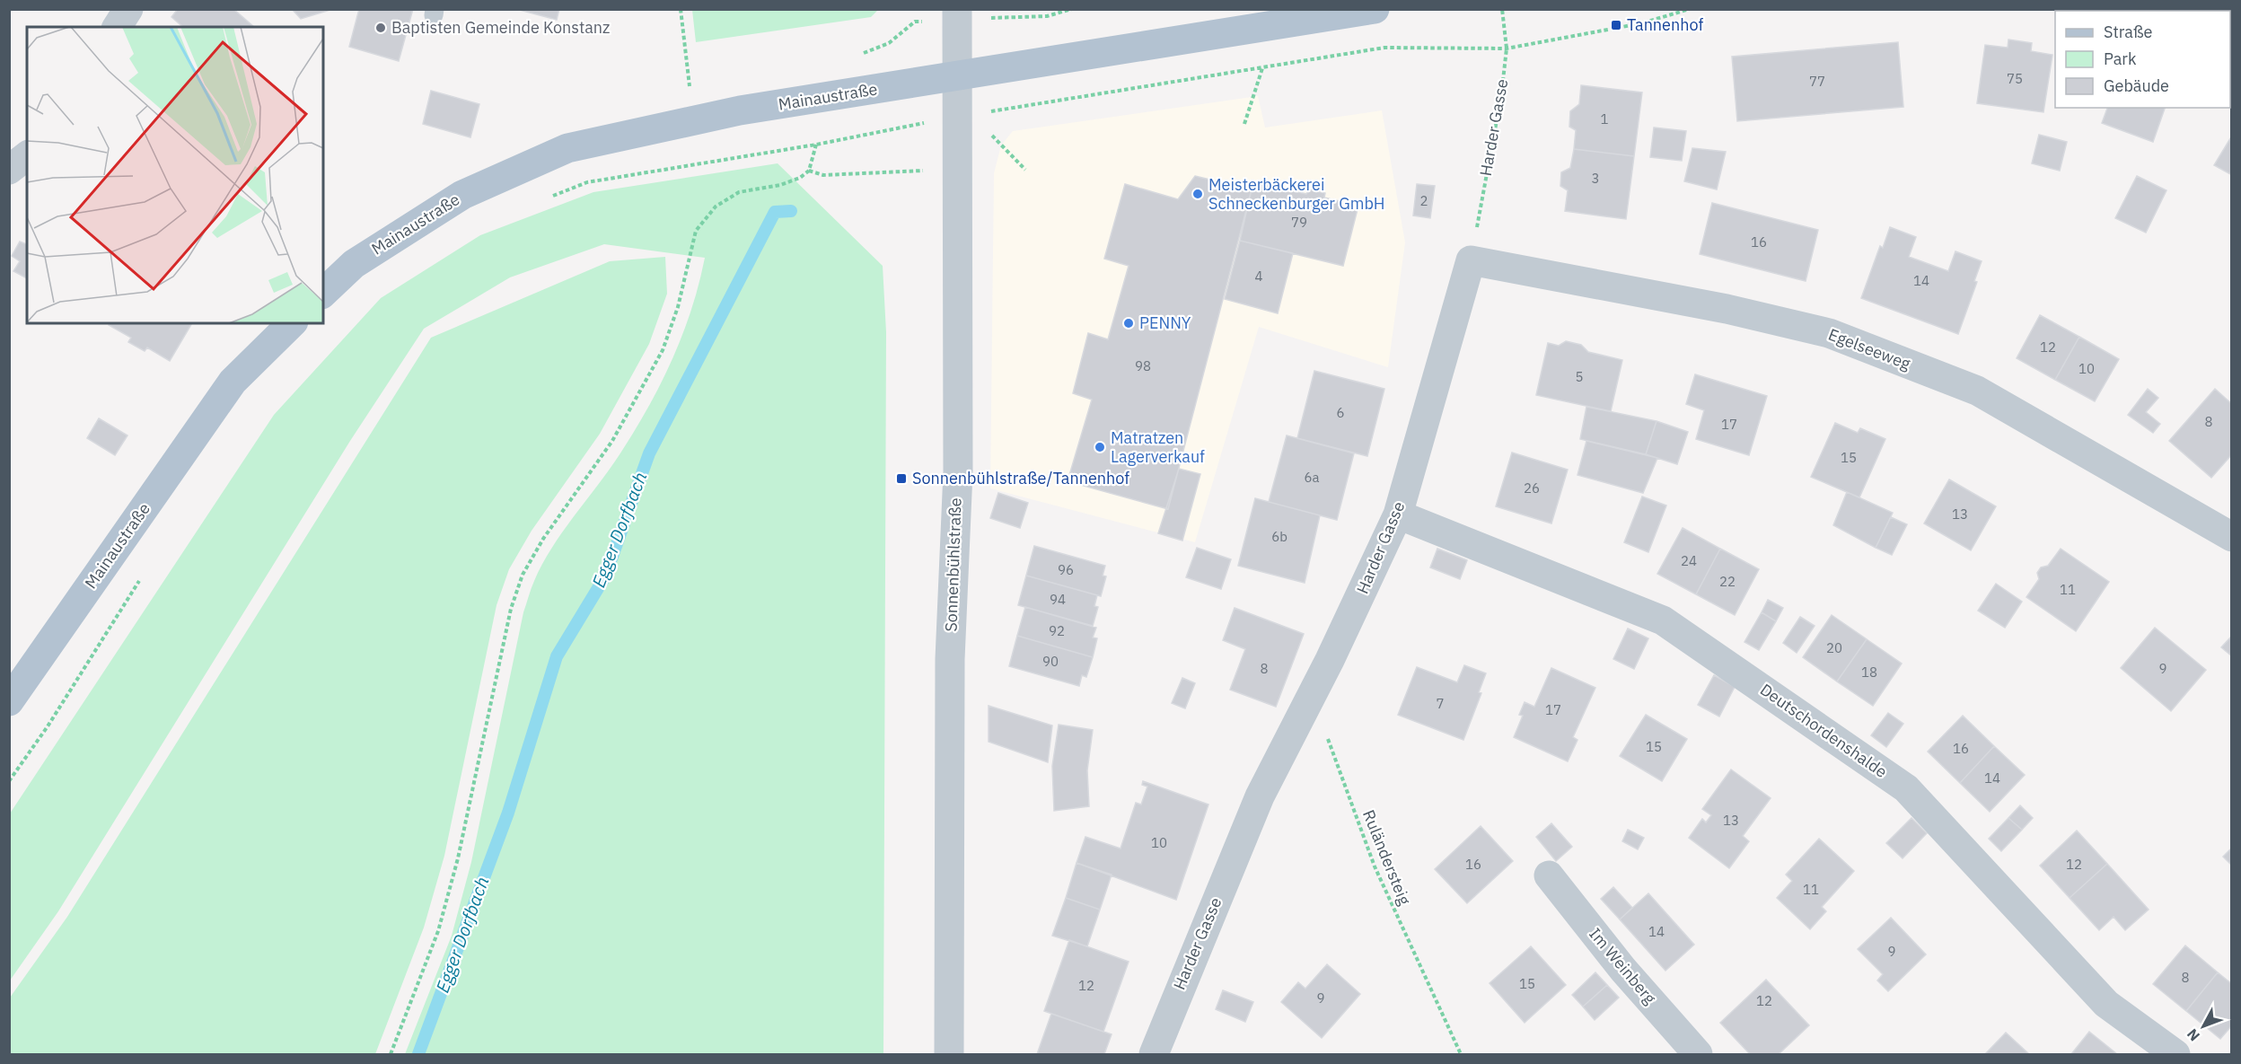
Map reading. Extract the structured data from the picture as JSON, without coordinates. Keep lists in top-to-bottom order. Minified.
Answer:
{"streets":{"main road":["Mainaustraße"],"street":["Harder Gasse","Egelseeweg","Sonnenbühlstraße","Deutschordenshalde","Im Weinberg"],"path":["Ruländersteig"]},"crossings":[["Mainaustraße","Sonnenbühlstraße"],["Harder Gasse","Egelseeweg"],["Harder Gasse","Deutschordenshalde"]],"water":["Egger Dorfbach"],"places":{"transit":["Tannenhof","Sonnenbühlstraße/Tannenhof"],"other":["Baptisten Gemeinde Konstanz","Meisterbäckerei Schneckenburger GmbH","PENNY","Matratzen Lagerverkauf"]},"house_numbers":["75","77","1","3","2","79","16","4","14","12","98","10","5","6","8","17","15","6a","26","13","6b","24","96","22","11","94","92","20","90","8","9","18","7","17","15","16","14","13","10","16","12","11","14","9","8","15","12","9","12"],"legend":["Straße","Park","Gebäude"],"north":"bottom left"}
